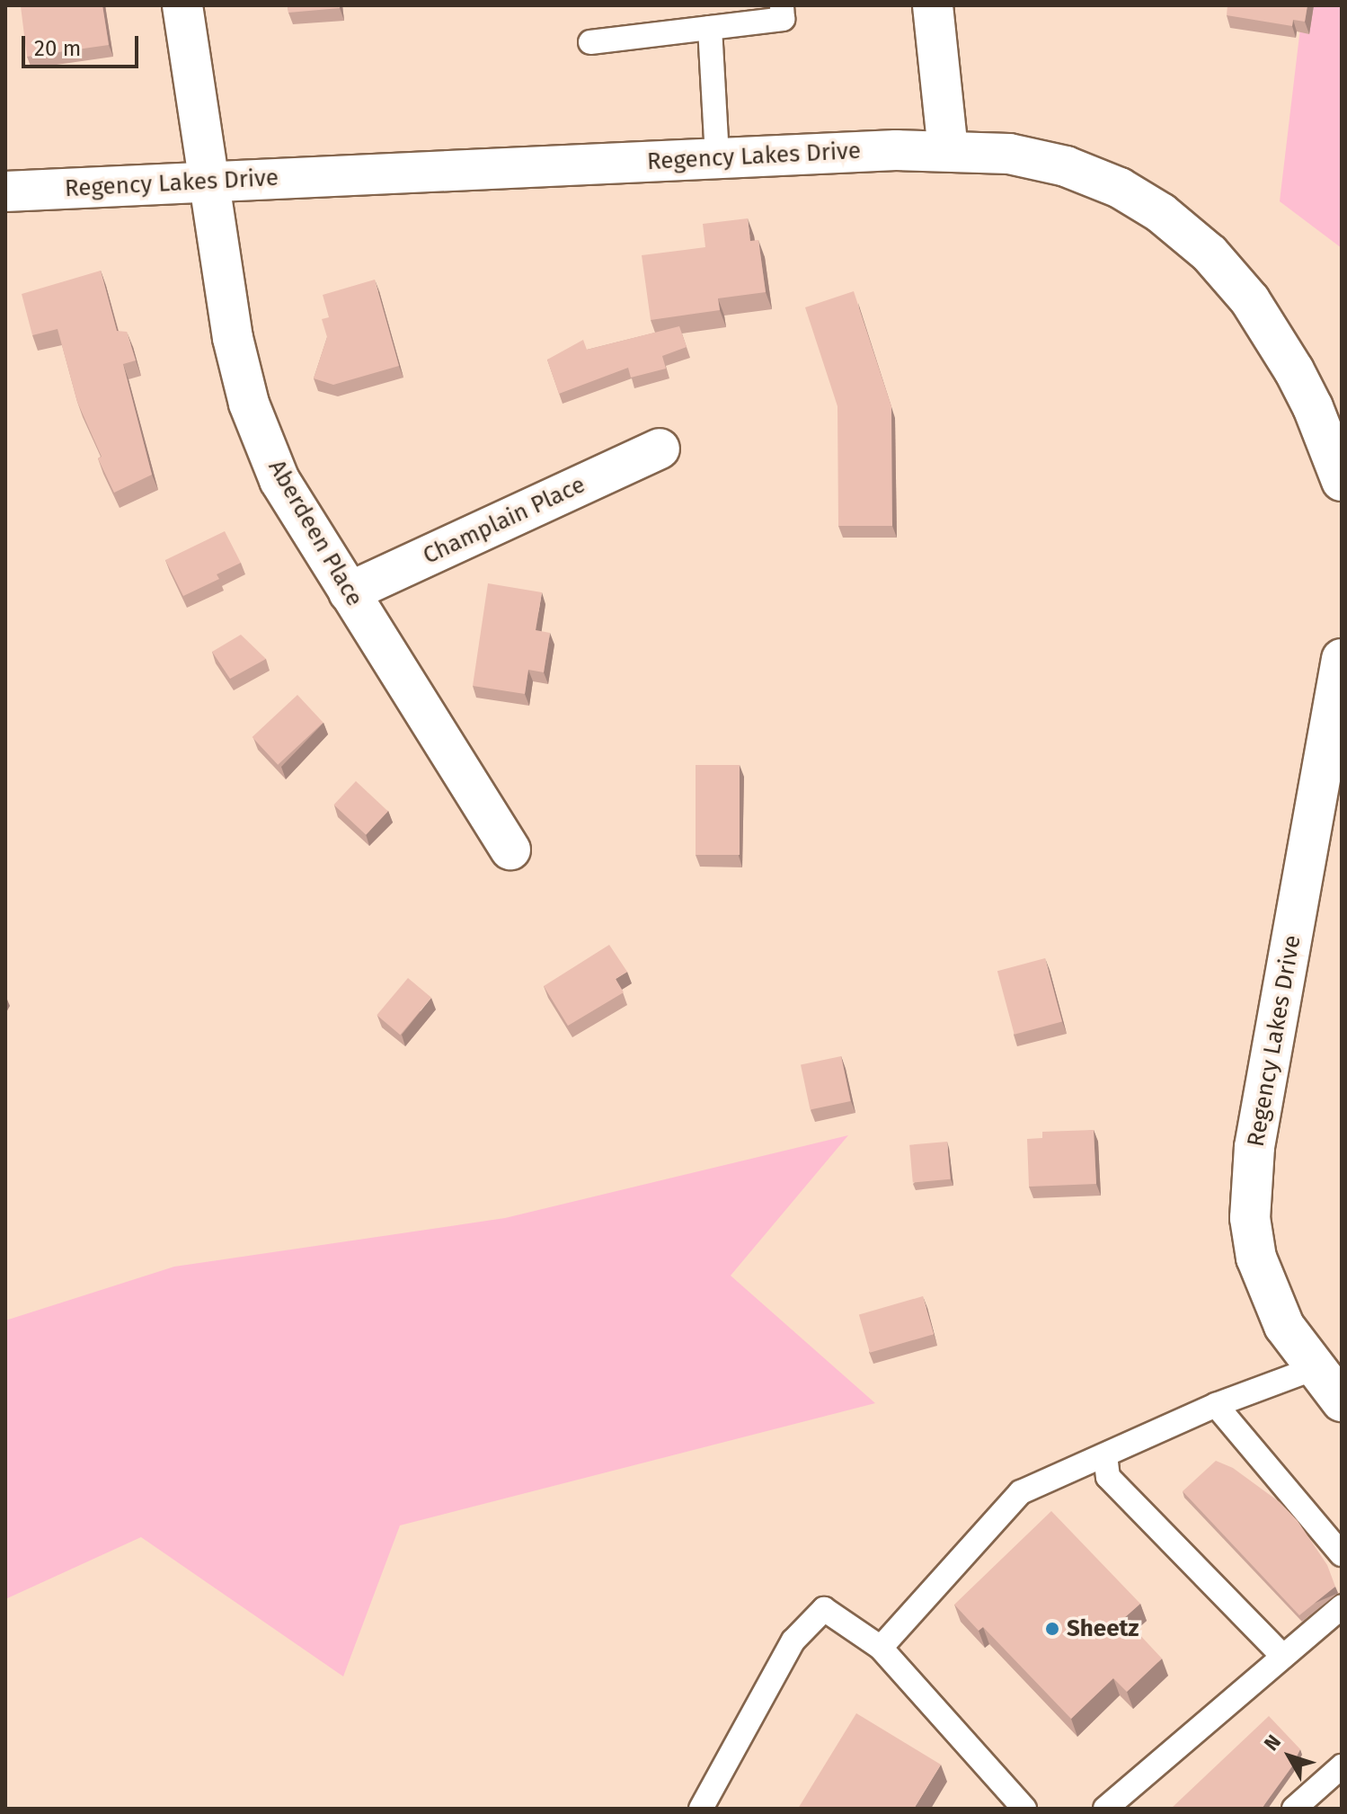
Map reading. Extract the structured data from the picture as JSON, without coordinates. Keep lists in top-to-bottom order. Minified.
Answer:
{"streets":{"street":["Regency Lakes Drive","Champlain Place","Aberdeen Place"]},"crossings":[["Regency Lakes Drive","Aberdeen Place"],["Champlain Place","Aberdeen Place"]],"places":["Sheetz"],"scale_bar":"20 m","north":"top left"}
